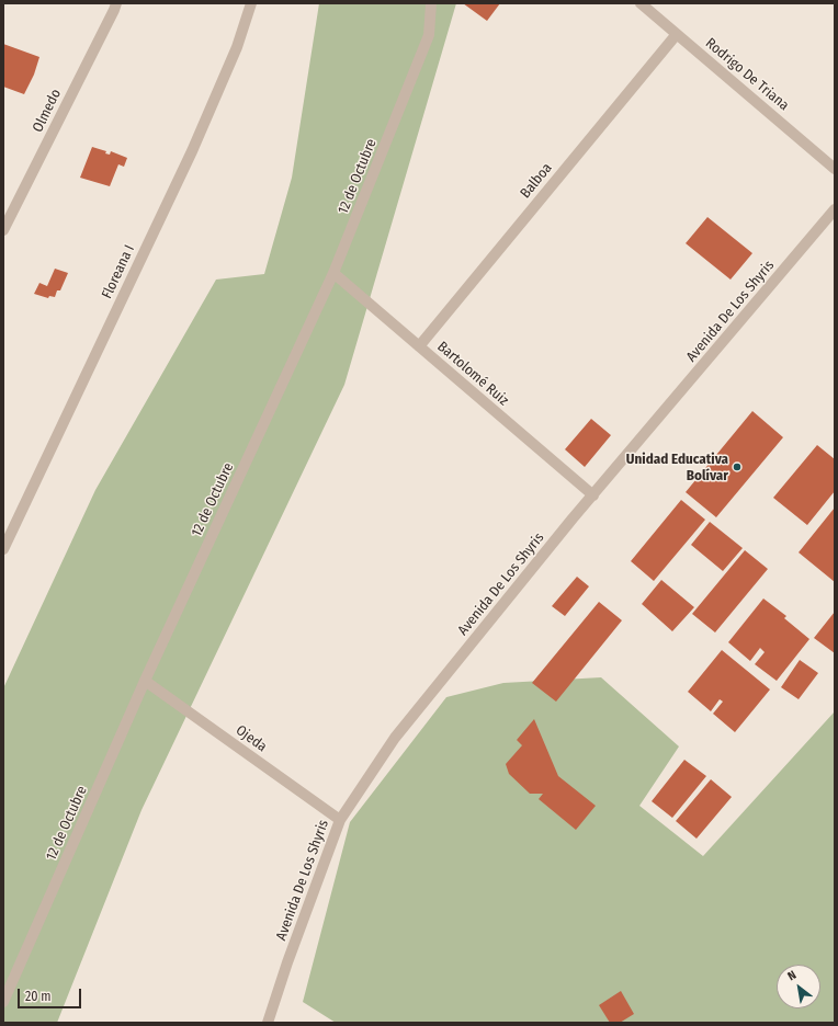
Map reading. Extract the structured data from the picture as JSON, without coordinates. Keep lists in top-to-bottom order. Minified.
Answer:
{"streets":{"street":["Rodrigo De Triana","Olmedo","12 de Octubre","Balboa","Floreana I","Avenida De Los Shyris","Bartolomé Ruiz","Ojeda"]},"crossings":[["Rodrigo De Triana","Balboa"],["12 de Octubre","Bartolomé Ruiz"],["12 de Octubre","Ojeda"],["Balboa","Bartolomé Ruiz"],["Avenida De Los Shyris","Bartolomé Ruiz"],["Avenida De Los Shyris","Ojeda"]],"places":["Unidad Educativa Bolívar"],"scale_bar":"20 m","north":"top left"}
